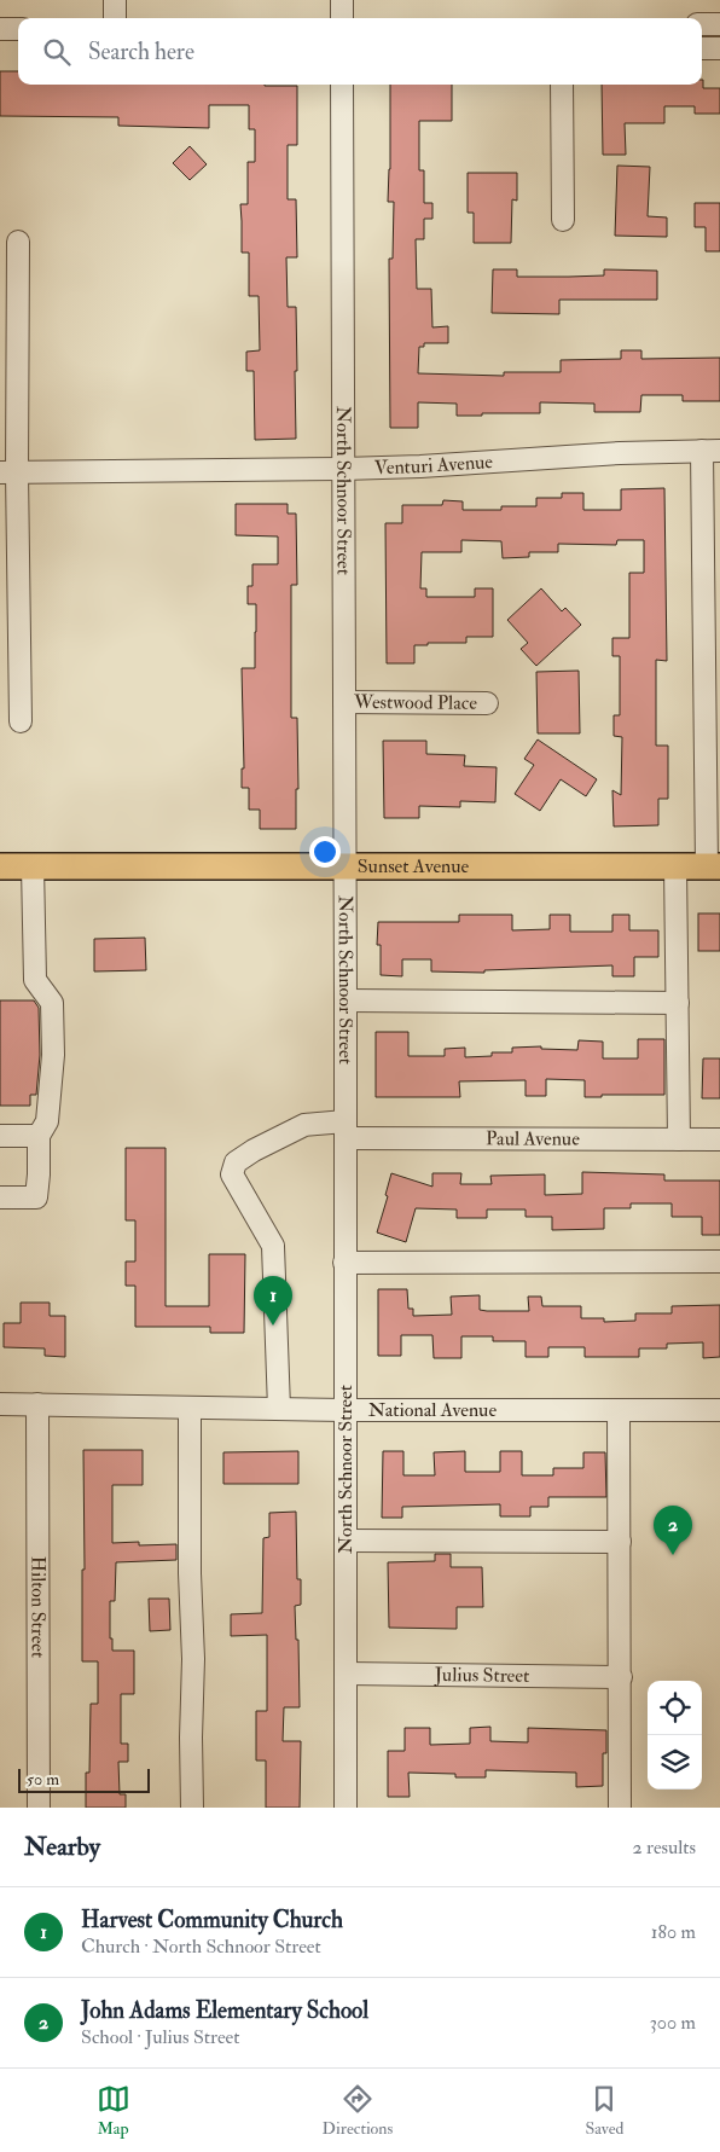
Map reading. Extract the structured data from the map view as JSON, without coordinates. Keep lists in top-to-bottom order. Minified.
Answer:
{"streets":{"main road":["Sunset Avenue"],"street":["Venturi Avenue","North Schnoor Street","Westwood Place","Paul Avenue","National Avenue","Hilton Street","Julius Street"]},"crossings":[["Venturi Avenue","North Schnoor Street"],["North Schnoor Street","Westwood Place"],["North Schnoor Street","Sunset Avenue"],["North Schnoor Street","Paul Avenue"],["North Schnoor Street","National Avenue"],["North Schnoor Street","Julius Street"],["Paul Avenue","National Avenue"],["National Avenue","Hilton Street"]],"scale_bar":"50 m","page":{"search":"Search here","pins":["1","2"],"scale":"50 m","heading":["Nearby","2 results"],"list":[{"mark":"1","name":"Harvest Community Church","note":"Church · North Schnoor Street","value":"180 m"},{"mark":"2","name":"John Adams Elementary School","note":"School · Julius Street","value":"300 m"}],"nav":["Map","Directions","Saved"]}}
